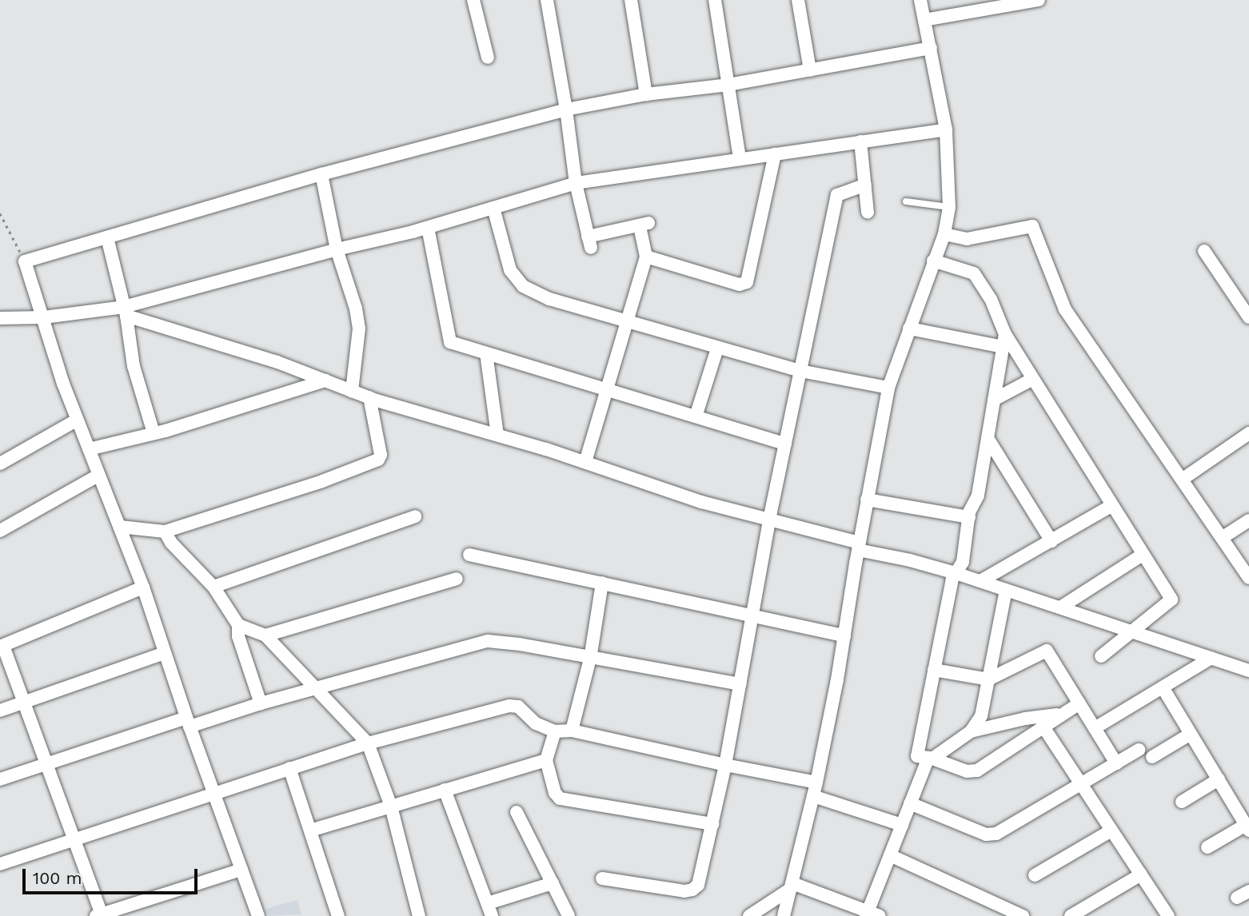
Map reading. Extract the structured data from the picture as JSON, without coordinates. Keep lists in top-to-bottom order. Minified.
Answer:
{"scale_bar":"100 m"}
